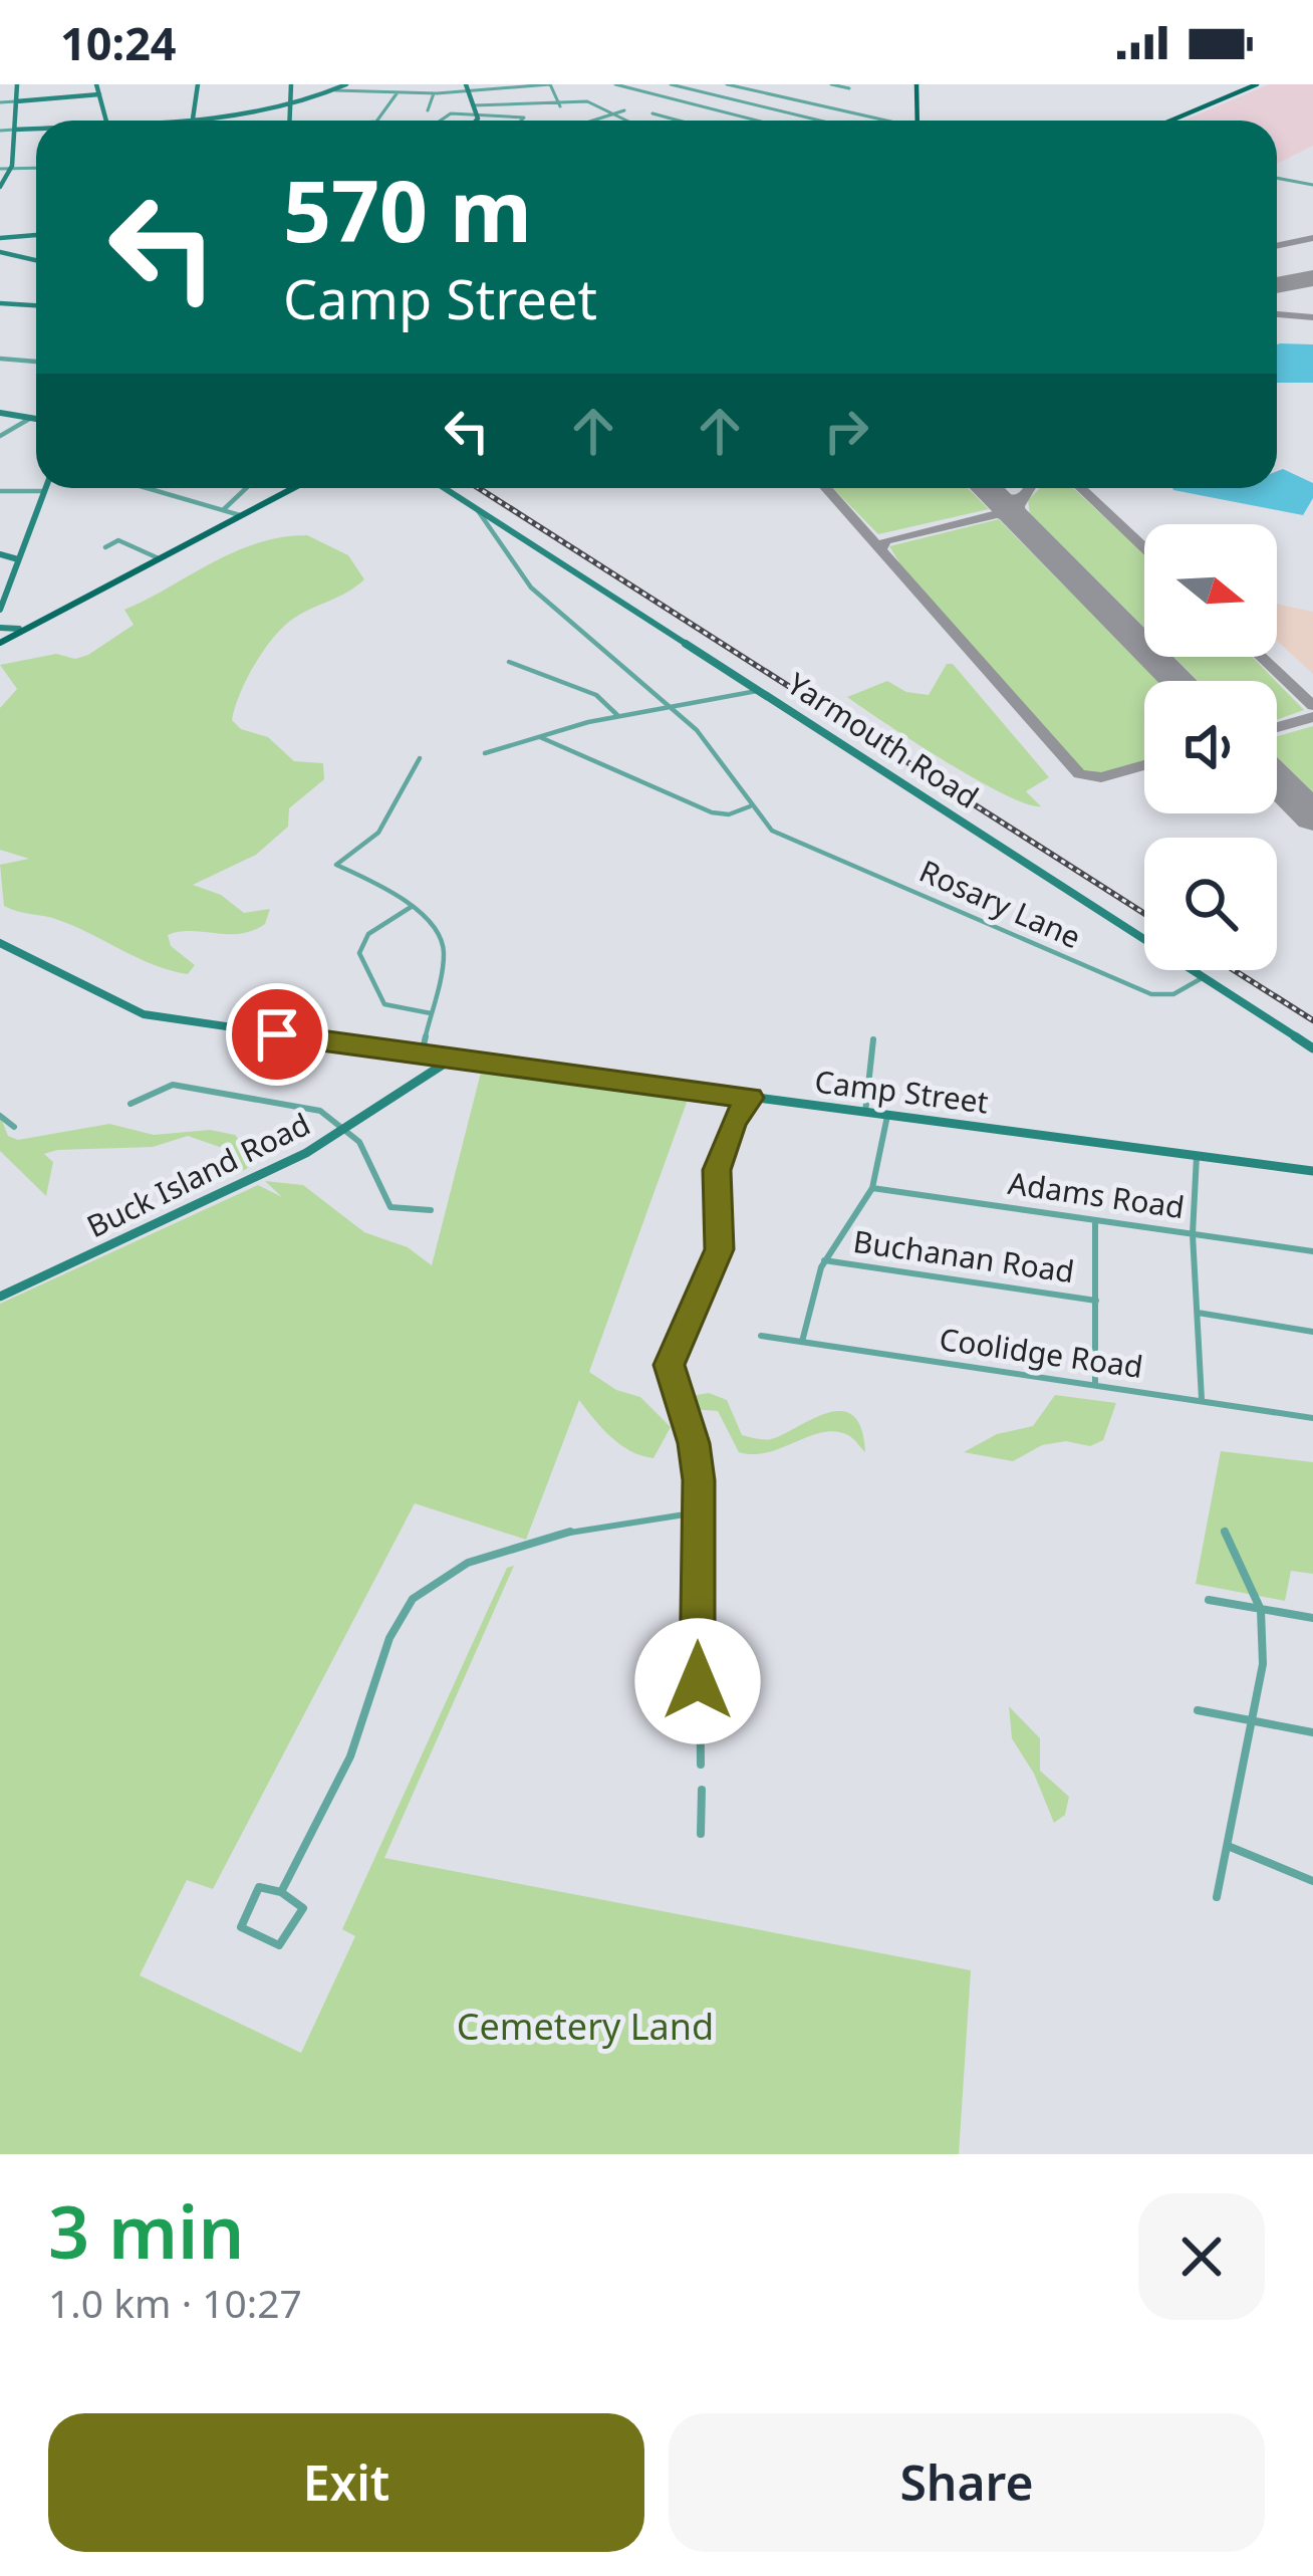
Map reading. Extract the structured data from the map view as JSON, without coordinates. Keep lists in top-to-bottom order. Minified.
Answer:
{"streets":{"main road":["Yarmouth Road","Camp Street","Buck Island Road"],"street":["Rosary Lane","Adams Road","Buchanan Road","Coolidge Road"]},"crossings":[["Yarmouth Road","Rosary Lane"],["Camp Street","Buck Island Road"]],"parks":["Cemetery Land"],"north":"right","page":{"status":"10:24","turn":["570 m","Camp Street"],"heading":["3 min","1.0 km · 10:27"],"buttons":["Exit","Share"]}}
